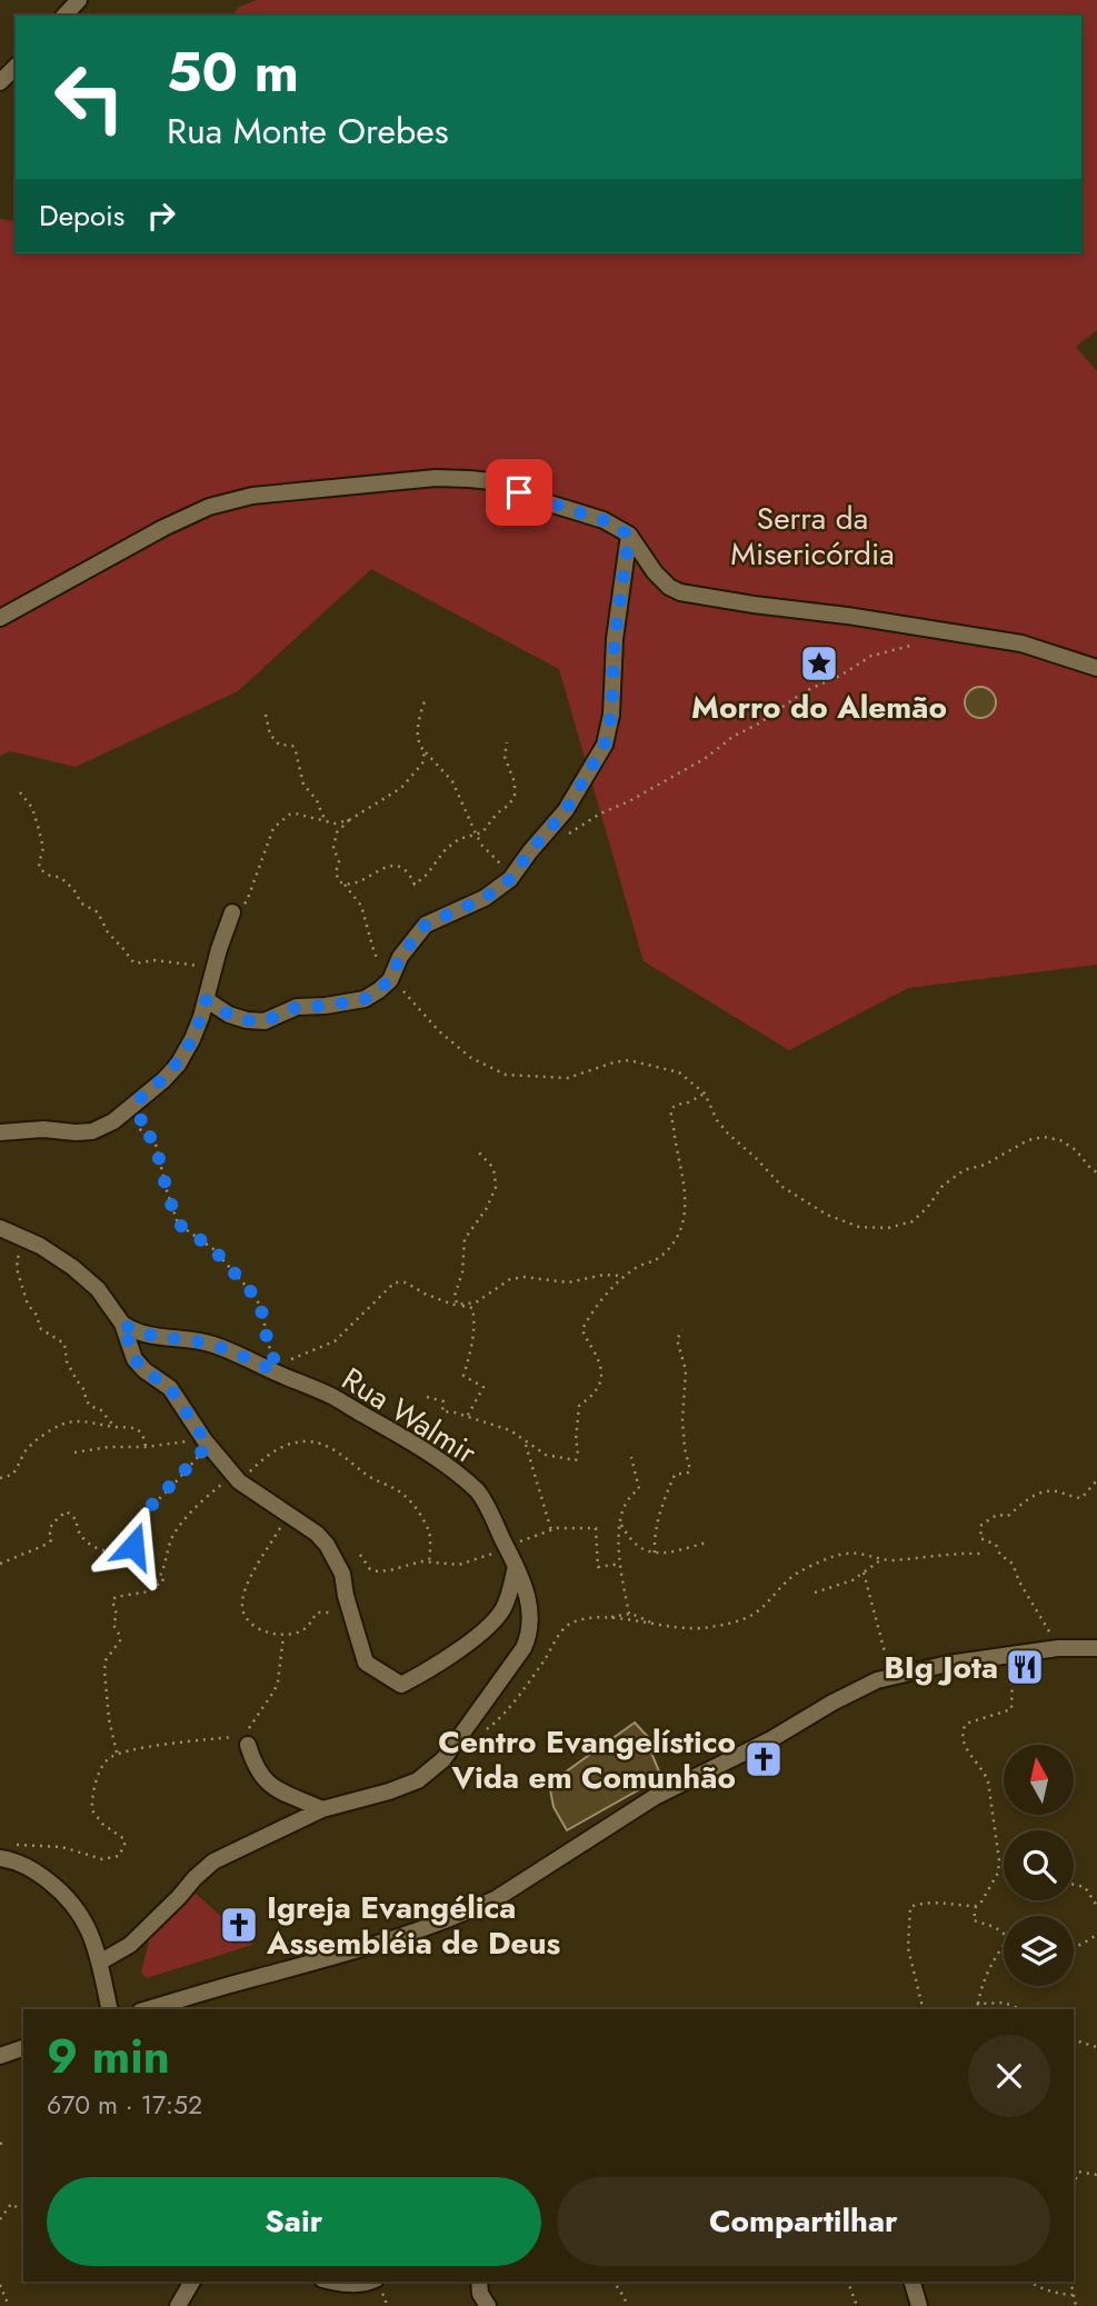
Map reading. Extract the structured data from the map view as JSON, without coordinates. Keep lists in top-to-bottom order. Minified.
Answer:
{"streets":{"street":["Rua Walmir"]},"parks":["Serra da Misericórdia"],"places":{"place":["Morro do Alemão"],"restaurant":["BIg Jota"],"church":["Centro Evangelístico Vida em Comunhão","Igreja Evangélica Assembléia de Deus"]},"north":"top","page":{"turn":["50 m","Rua Monte Orebes"],"then":"Depois","heading":["9 min","670 m · 17:52"],"buttons":["Sair","Compartilhar"]}}
